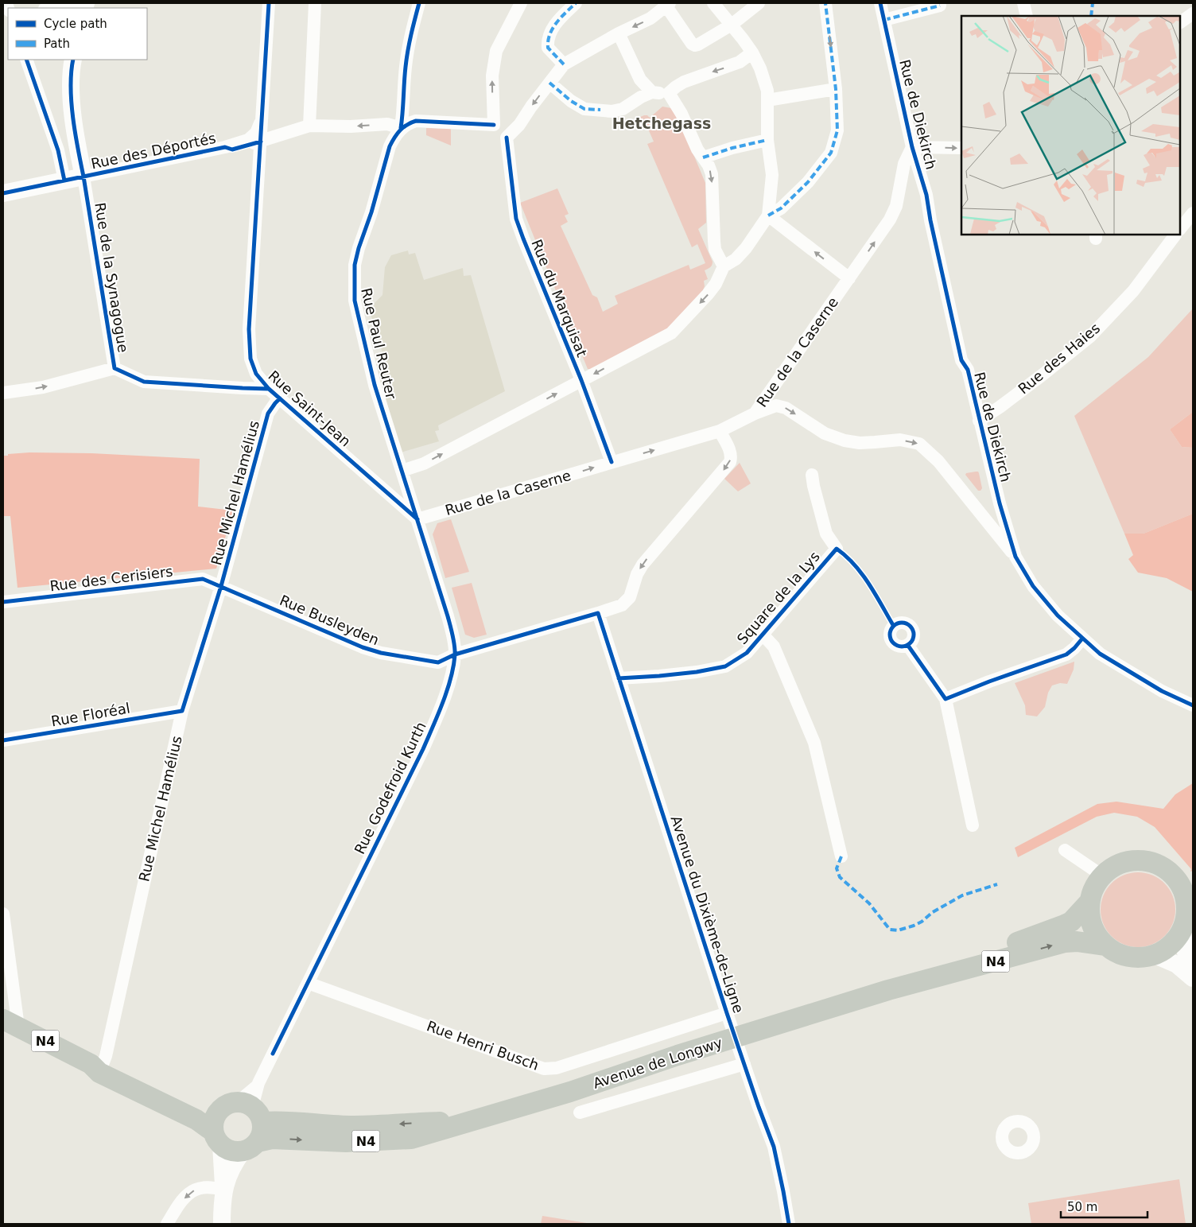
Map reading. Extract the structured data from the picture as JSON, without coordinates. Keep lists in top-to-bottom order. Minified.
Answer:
{"streets":{"main road":["Rue des Déportés","N4","Avenue de Longwy"],"street":["Rue de Diekirch","Rue de la Synagogue","Rue du Marquisat","Rue Paul Reuter","Rue de la Caserne","Rue des Haies","Rue Saint-Jean","Rue Michel Hamélius","Rue des Cerisiers","Square de la Lys","Rue Busleyden","Rue Floréal","Rue Godefroid Kurth","Avenue du Dixième-de-Ligne","Rue Henri Busch"]},"crossings":[["Rue de Diekirch","Rue de la Caserne"],["Rue de Diekirch","Rue des Haies"],["Rue des Déportés","Rue de la Synagogue"],["Rue des Déportés","Rue Paul Reuter"],["Rue des Déportés","Rue Saint-Jean"],["Rue de la Synagogue","Rue Saint-Jean"],["Rue du Marquisat","Rue de la Caserne"],["Rue Paul Reuter","Rue de la Caserne"],["Rue Paul Reuter","Rue Saint-Jean"],["Rue Paul Reuter","Rue Godefroid Kurth"],["Rue de la Caserne","Rue Saint-Jean"],["Rue de la Caserne","Rue Busleyden"],["Rue de la Caserne","Rue Godefroid Kurth"],["Rue Saint-Jean","Rue Michel Hamélius"],["Rue Saint-Jean","Rue Godefroid Kurth"],["Rue Michel Hamélius","Rue des Cerisiers"],["Rue Michel Hamélius","Rue Busleyden"],["Rue Michel Hamélius","Rue Floréal"],["Rue Michel Hamélius","Avenue de Longwy"],["Rue des Cerisiers","Rue Busleyden"],["Square de la Lys","Avenue du Dixième-de-Ligne"],["Rue Busleyden","Rue Godefroid Kurth"],["Rue Busleyden","Avenue du Dixième-de-Ligne"],["Rue Godefroid Kurth","N4"],["Rue Godefroid Kurth","Rue Henri Busch"],["Rue Godefroid Kurth","Avenue de Longwy"],["Avenue du Dixième-de-Ligne","Rue Henri Busch"],["N4","Avenue de Longwy"]],"districts":["Hetchegass"],"legend":["Cycle path","Path"],"scale_bar":"50 m"}
